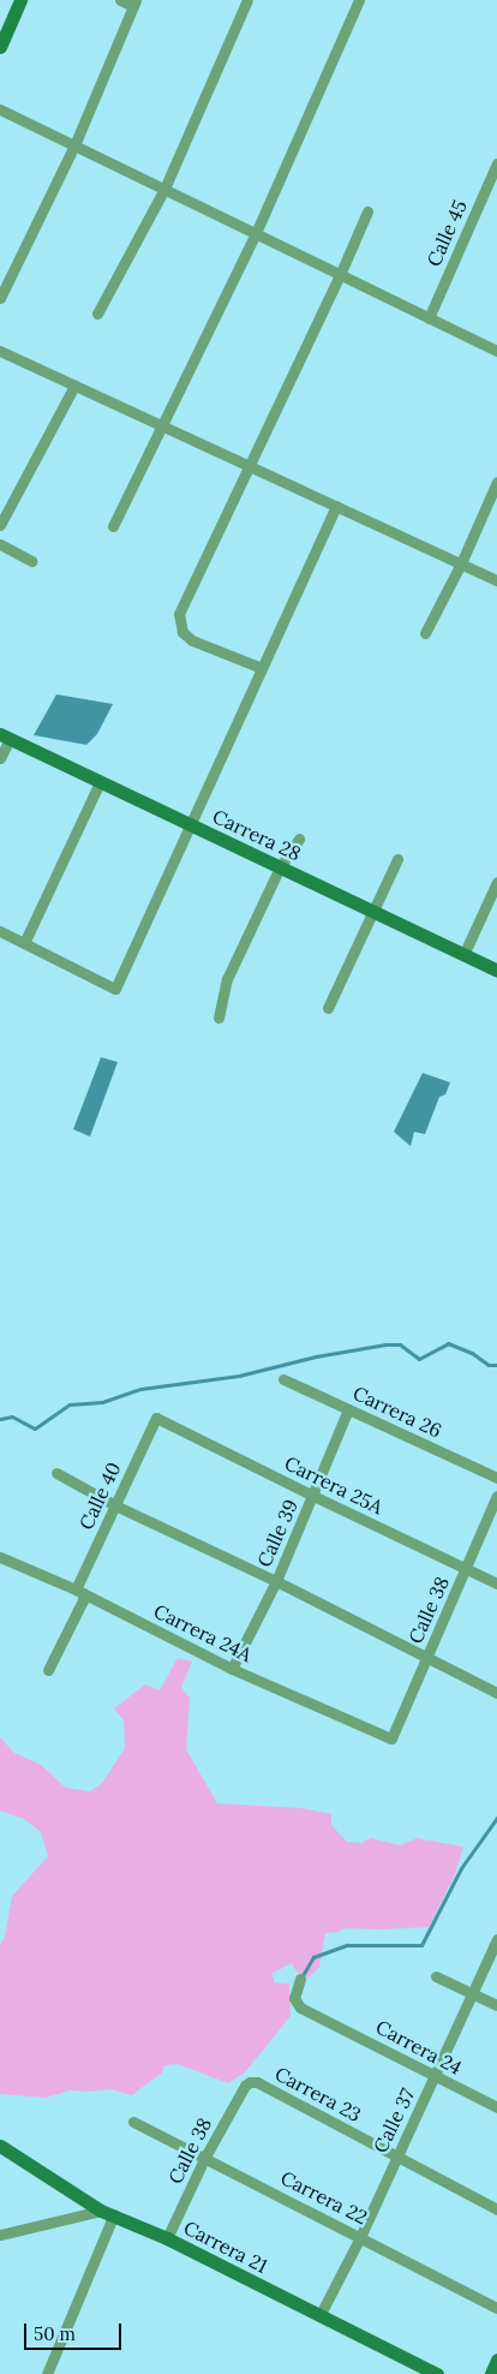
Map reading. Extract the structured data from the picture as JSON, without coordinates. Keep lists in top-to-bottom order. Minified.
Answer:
{"streets":{"street":["Calle 45","Carrera 28","Carrera 26","Carrera 25A","Calle 40","Calle 39","Calle 38","Carrera 24A","Carrera 24","Carrera 23","Calle 37","Carrera 22","Carrera 21"]},"crossings":[["Carrera 26","Calle 39"],["Carrera 25A","Calle 40"],["Carrera 25A","Calle 39"],["Carrera 25A","Calle 38"],["Calle 40","Carrera 24A"],["Calle 39","Carrera 24A"],["Calle 38","Carrera 24A"],["Calle 38","Carrera 23"],["Calle 38","Carrera 22"],["Calle 38","Carrera 21"],["Carrera 24","Calle 37"],["Carrera 23","Calle 37"],["Calle 37","Carrera 22"],["Calle 37","Carrera 21"]],"scale_bar":"50 m"}
